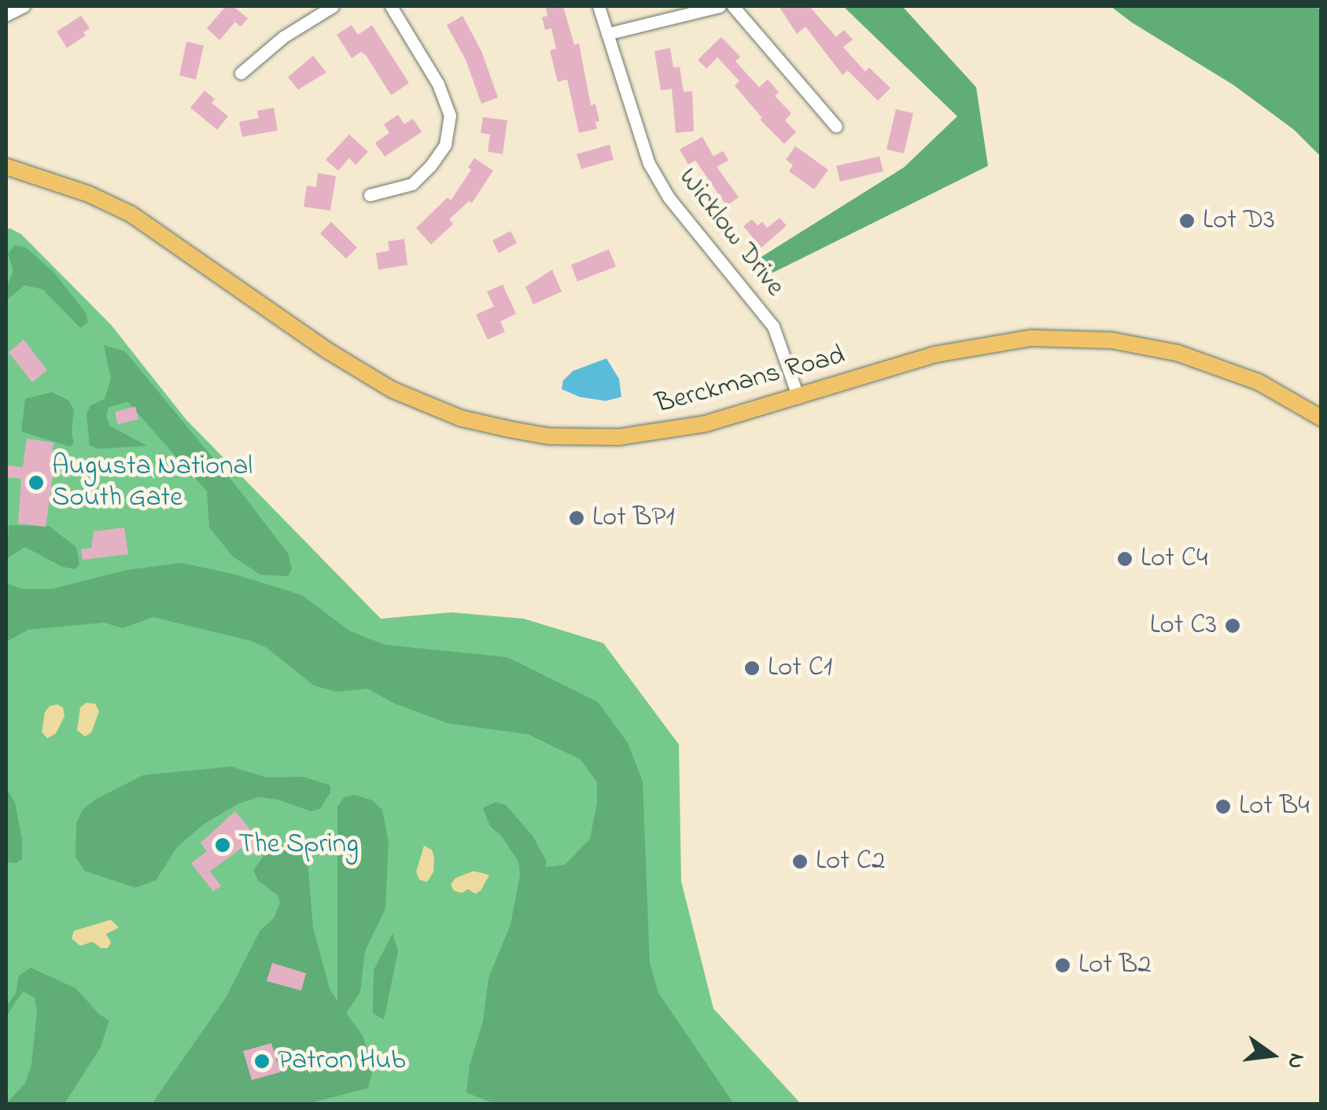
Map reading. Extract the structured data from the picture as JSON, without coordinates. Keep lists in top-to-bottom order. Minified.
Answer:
{"streets":{"main road":["Berckmans Road"],"street":["Wicklow Drive"]},"crossings":[["Wicklow Drive","Berckmans Road"]],"places":["Lot D3","Augusta National South Gate","Lot BP1","Lot C4","Lot C3","Lot C1","Lot B4","The Spring","Lot C2","Lot B2","Patron Hub"],"north":"right"}
